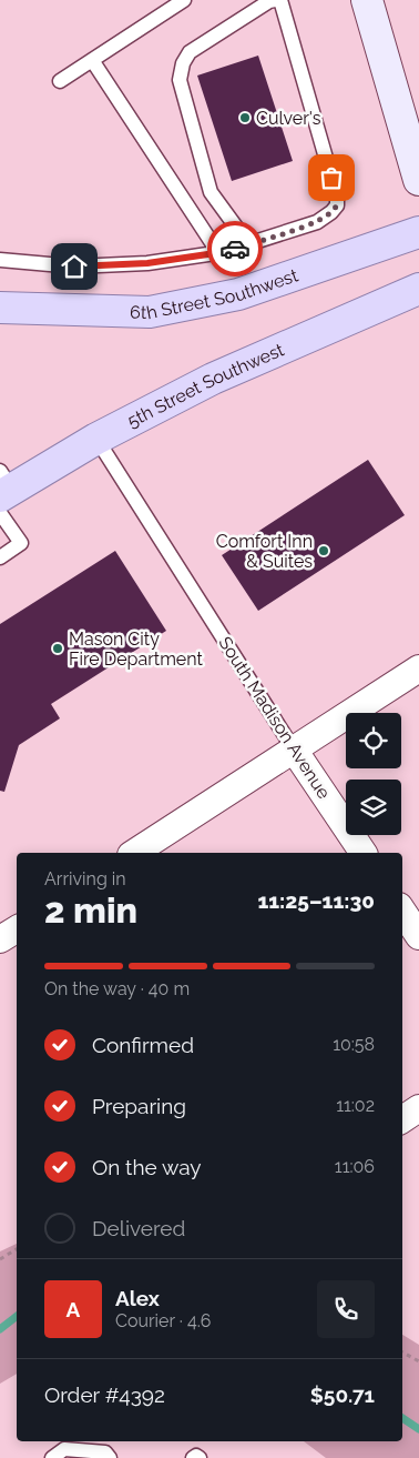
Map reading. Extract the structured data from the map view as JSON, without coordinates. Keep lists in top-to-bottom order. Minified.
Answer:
{"streets":{"main road":["6th Street Southwest","5th Street Southwest"],"street":["South Madison Avenue"]},"crossings":[["5th Street Southwest","South Madison Avenue"]],"places":["Culver's","Comfort Inn & Suites","Mason City Fire Department"],"page":{"heading":["2 min","Arriving in","11:25–11:30"],"panel":["Alex","Courier · 4.6","Order #4392","$50.71"],"bar":"On the way · 40 m","list":[["Confirmed","10:58"],["Preparing","11:02"],["On the way","11:06"],"Delivered"],"round":"A"}}
